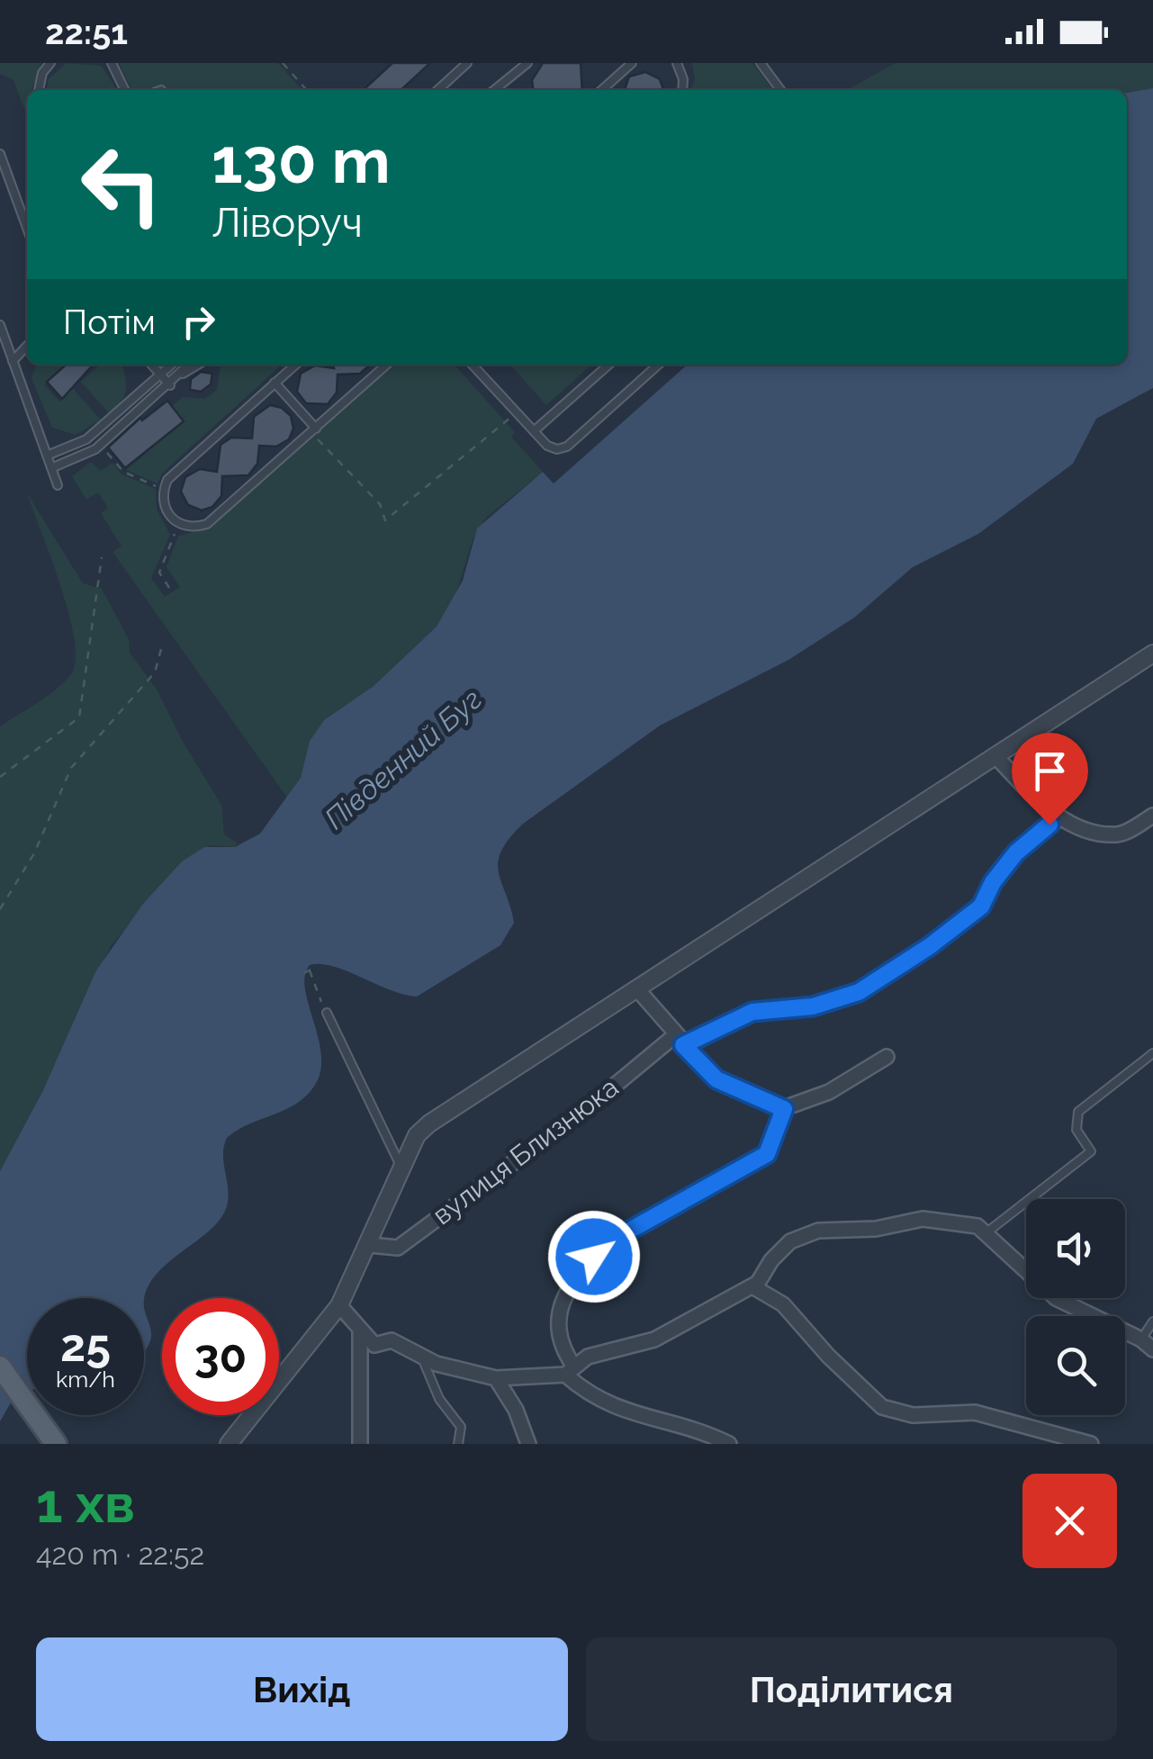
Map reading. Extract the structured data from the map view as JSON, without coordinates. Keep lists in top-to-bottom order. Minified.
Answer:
{"streets":{"street":["вулиця Близнюка"]},"water":["Південний Буг"],"page":{"status":"22:51","turn":["130 m","Ліворуч"],"then":"Потім","speed":"25 km/h","limit":"30","heading":["1 хв","420 m · 22:52"],"buttons":["Вихід","Поділитися"]}}
